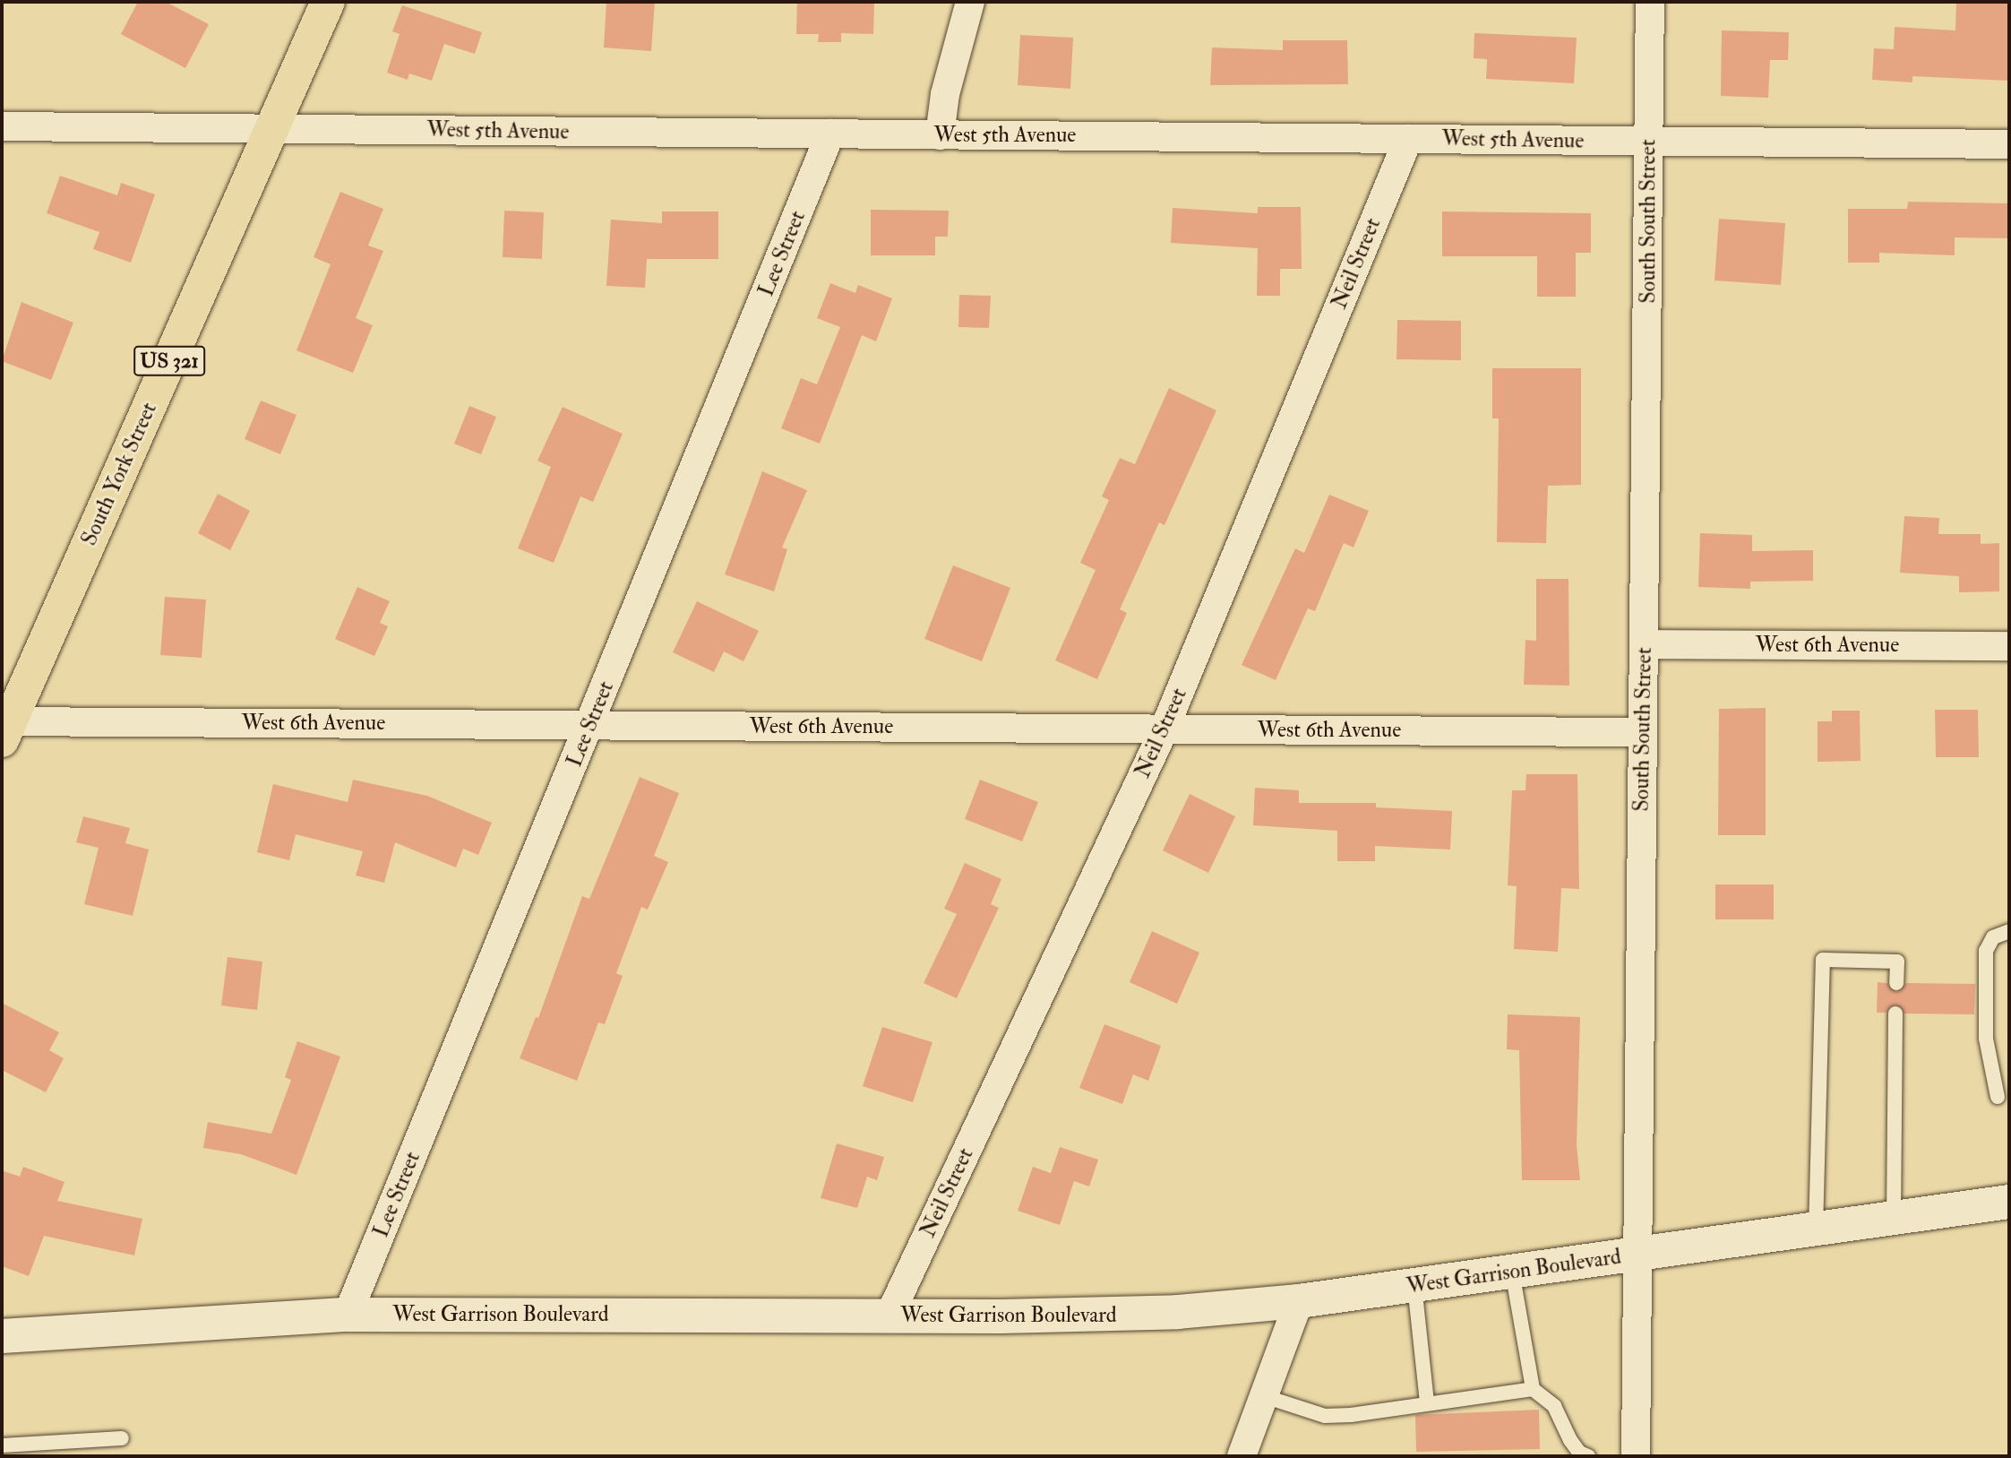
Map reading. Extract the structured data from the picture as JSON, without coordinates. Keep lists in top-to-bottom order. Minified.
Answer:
{"streets":{"main road":["US 321","South York Street","West Garrison Boulevard"],"street":["West 5th Avenue","South South Street","Lee Street","Neil Street","West 6th Avenue"]},"crossings":[["West 5th Avenue","South South Street"],["West 5th Avenue","Lee Street"],["West 5th Avenue","Neil Street"],["West 5th Avenue","South York Street"],["South South Street","West 6th Avenue"],["South South Street","West Garrison Boulevard"],["Lee Street","West 6th Avenue"],["Lee Street","West Garrison Boulevard"],["Neil Street","West 6th Avenue"],["Neil Street","West Garrison Boulevard"],["South York Street","West 6th Avenue"]]}
